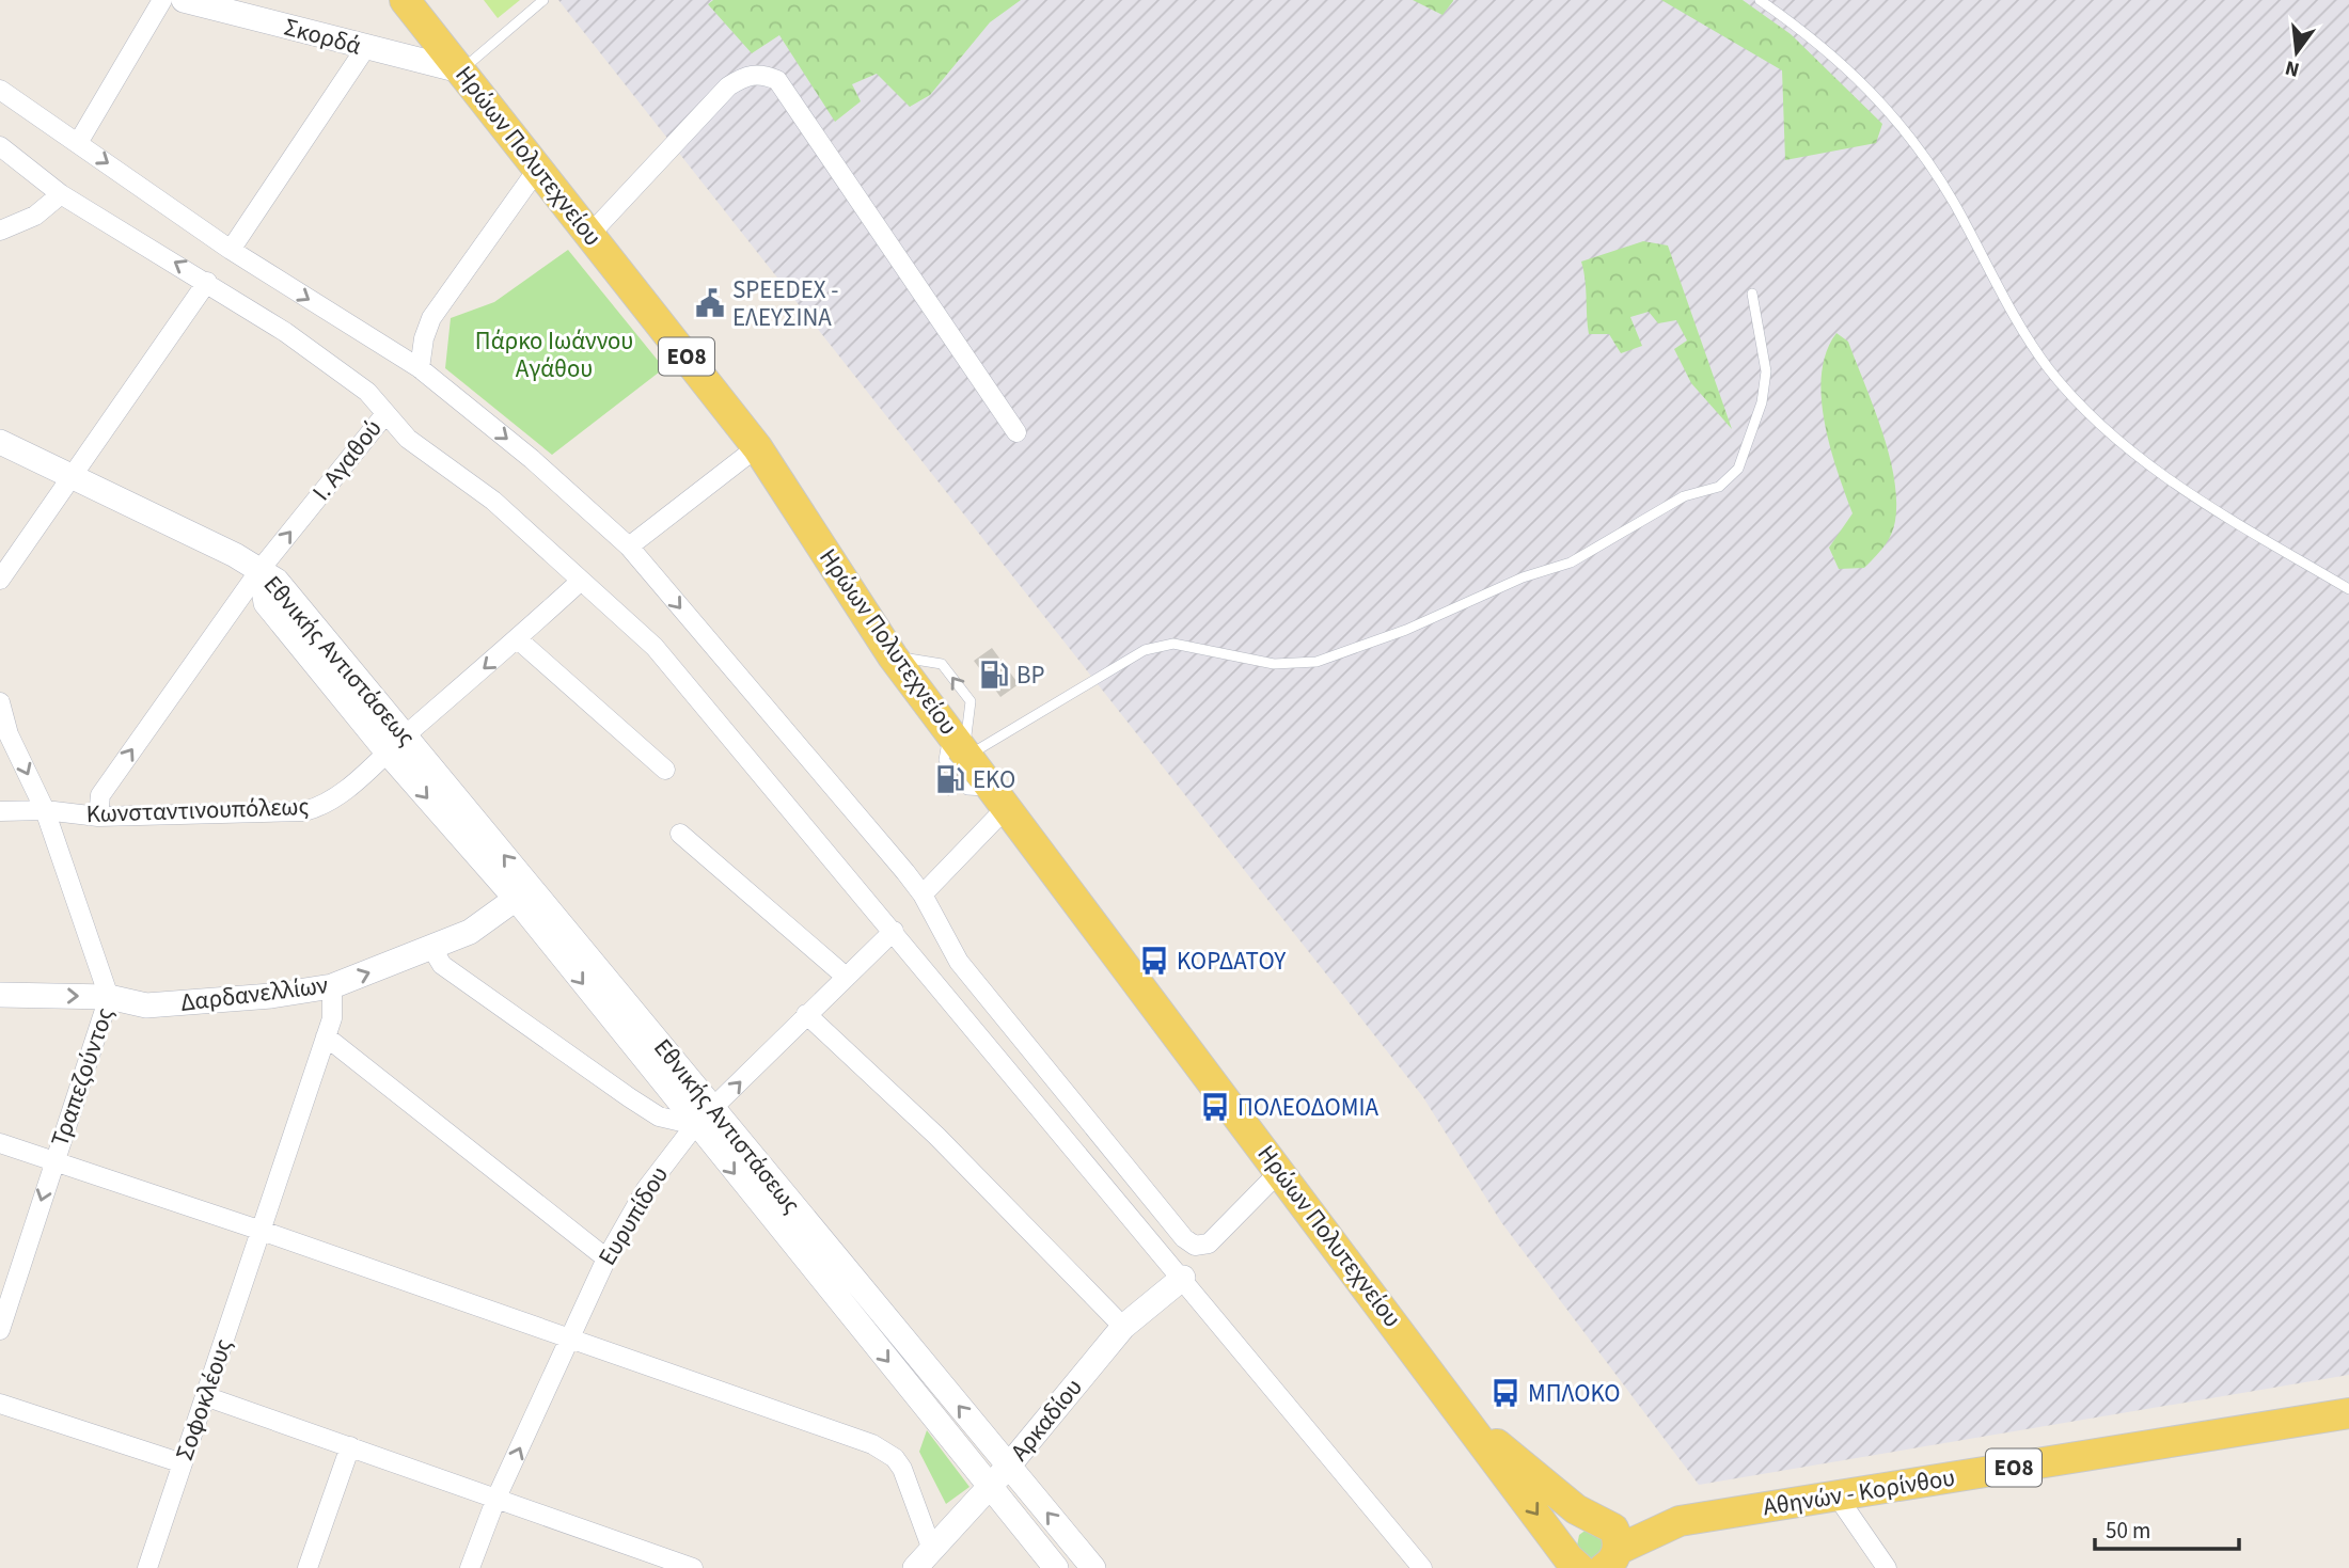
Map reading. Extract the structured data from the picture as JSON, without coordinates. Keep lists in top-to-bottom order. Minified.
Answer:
{"streets":{"main road":["Ηρώων Πολυτεχνείου","ΕΟ8","Αθηνών - Κορίνθου"],"street":["Σκορδά","Ι. Αγαθού","Εθνικής Αντιστάσεως","Κωνσταντινουπόλεως","Δαρδανελλίων","Τραπεζούντος","Ευρυπίδου","Σοφοκλέους","Αρκαδίου"]},"crossings":[["Σκορδά","Ηρώων Πολυτεχνείου"],["Ηρώων Πολυτεχνείου","Αθηνών - Κορίνθου"],["Ι. Αγαθού","Εθνικής Αντιστάσεως"],["Ι. Αγαθού","Κωνσταντινουπόλεως"],["Εθνικής Αντιστάσεως","Κωνσταντινουπόλεως"],["Εθνικής Αντιστάσεως","Δαρδανελλίων"],["Εθνικής Αντιστάσεως","Ευρυπίδου"],["Εθνικής Αντιστάσεως","Αρκαδίου"],["Κωνσταντινουπόλεως","Τραπεζούντος"],["Δαρδανελλίων","Τραπεζούντος"],["Δαρδανελλίων","Σοφοκλέους"]],"one_way":["Δαρδανελλίων","Ευρυπίδου"],"parks":["Πάρκο Ιωάννου Αγάθου"],"places":{"public building":["SPEEDEX - ΕΛΕΥΣΙΝΑ"],"fuel station":["BP","EKO"],"bus stop":["ΚΟΡΔΑΤΟΥ","ΠΟΛΕΟΔΟΜΙΑ","ΜΠΛΟΚΟ"]},"scale_bar":"50 m","north":"bottom"}
